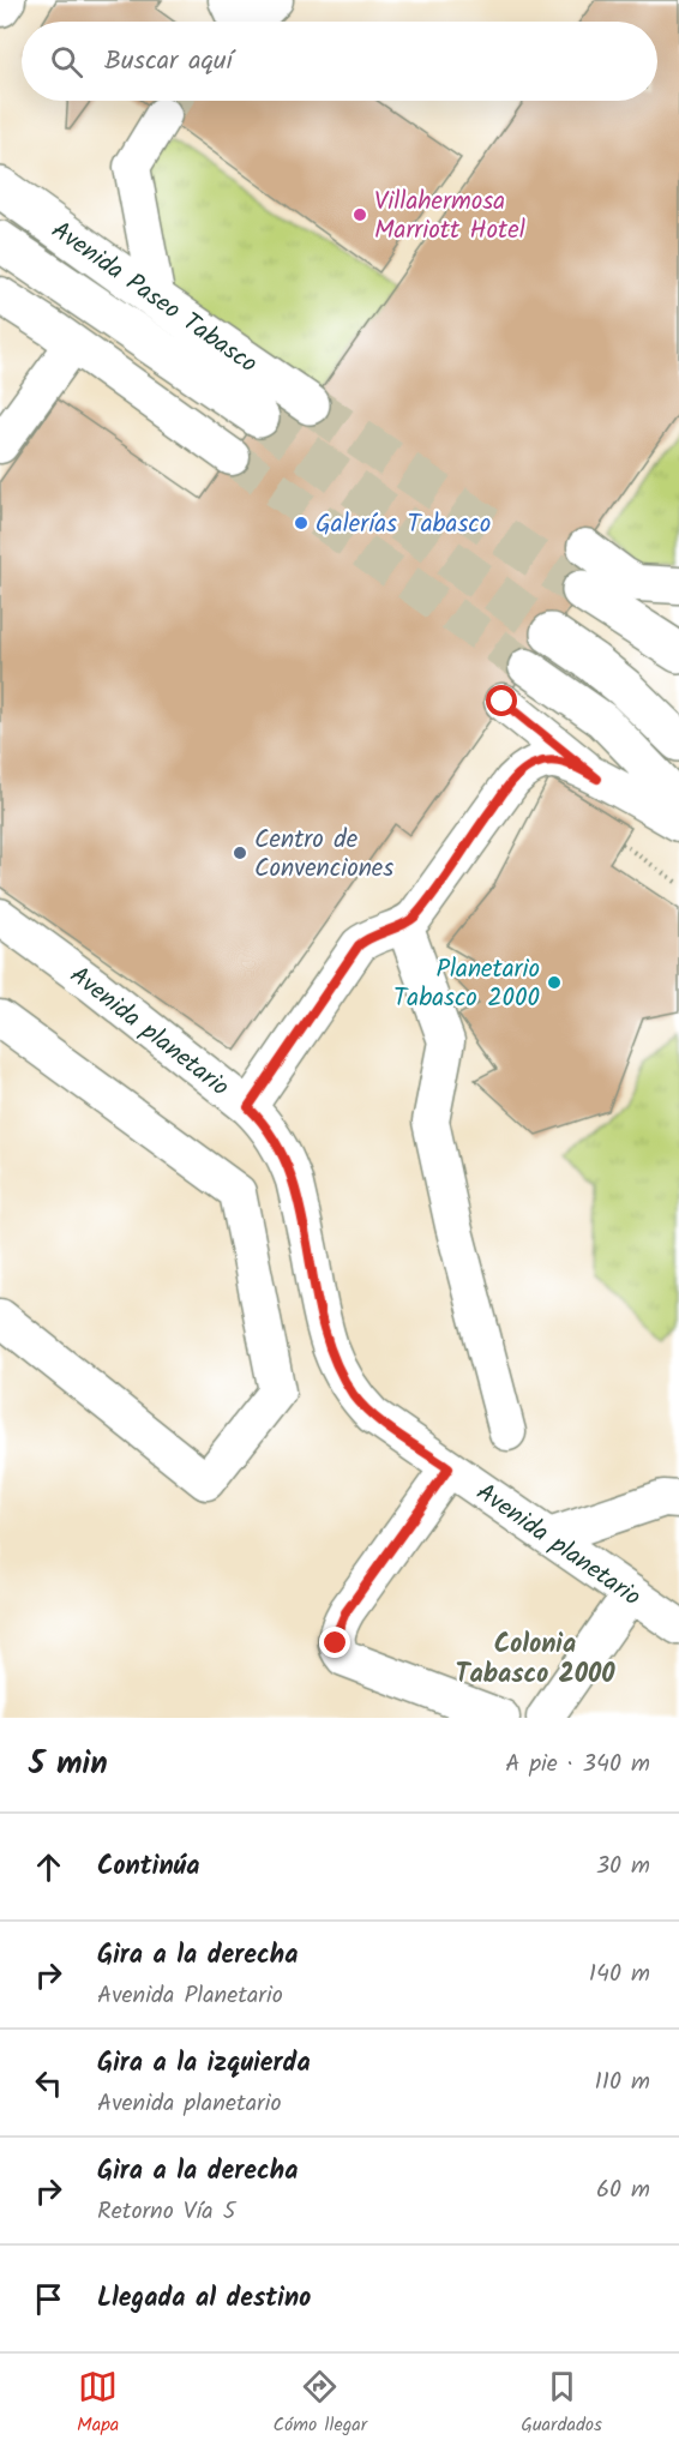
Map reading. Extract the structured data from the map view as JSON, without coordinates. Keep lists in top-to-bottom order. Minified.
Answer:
{"streets":{"main road":["Avenida Paseo Tabasco"],"street":["Avenida planetario"]},"districts":["Colonia Tabasco 2000"],"places":["Villahermosa Marriott Hotel","Galerías Tabasco","Centro de Convenciones","Planetario Tabasco 2000"],"page":{"search":"Buscar aquí","heading":["5 min","A pie · 340 m"],"list":[["Continúa","30 m"],["Gira a la derecha","Avenida Planetario","140 m"],["Gira a la izquierda","Avenida planetario","110 m"],["Gira a la derecha","Retorno Vía 5","60 m"],"Llegada al destino"],"nav":["Mapa","Cómo llegar","Guardados"]}}
